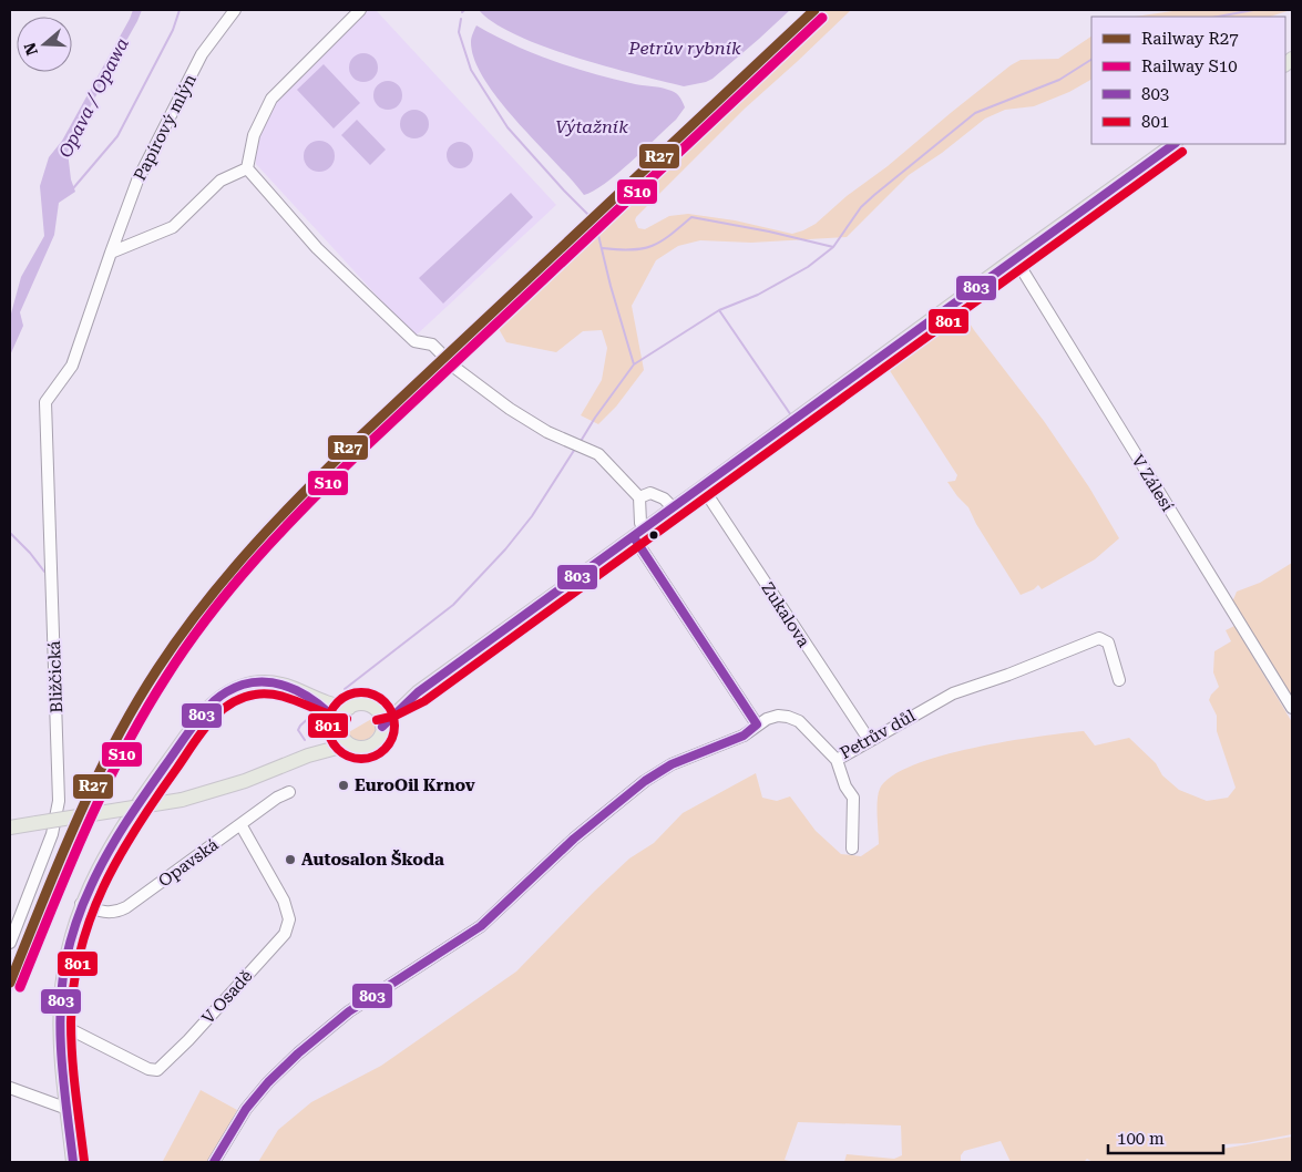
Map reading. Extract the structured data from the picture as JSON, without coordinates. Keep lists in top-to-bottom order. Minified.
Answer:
{"streets":{"street":["Papírový mlýn","V Zálesí","Zukalova","Bližčická","Petrův důl","Opavská","V Osadě"]},"crossings":[["Papírový mlýn","Bližčická"],["Zukalova","Petrův důl"],["Opavská","V Osadě"]],"water":["Petrův rybník","Opava / Opawa","Výtažník"],"places":["EuroOil Krnov","Autosalon Škoda"],"lines":["rail line R27","rail line S10","transit line 803","transit line 801"],"legend":["Railway R27","Railway S10","803","801"],"scale_bar":"100 m","north":"left"}
